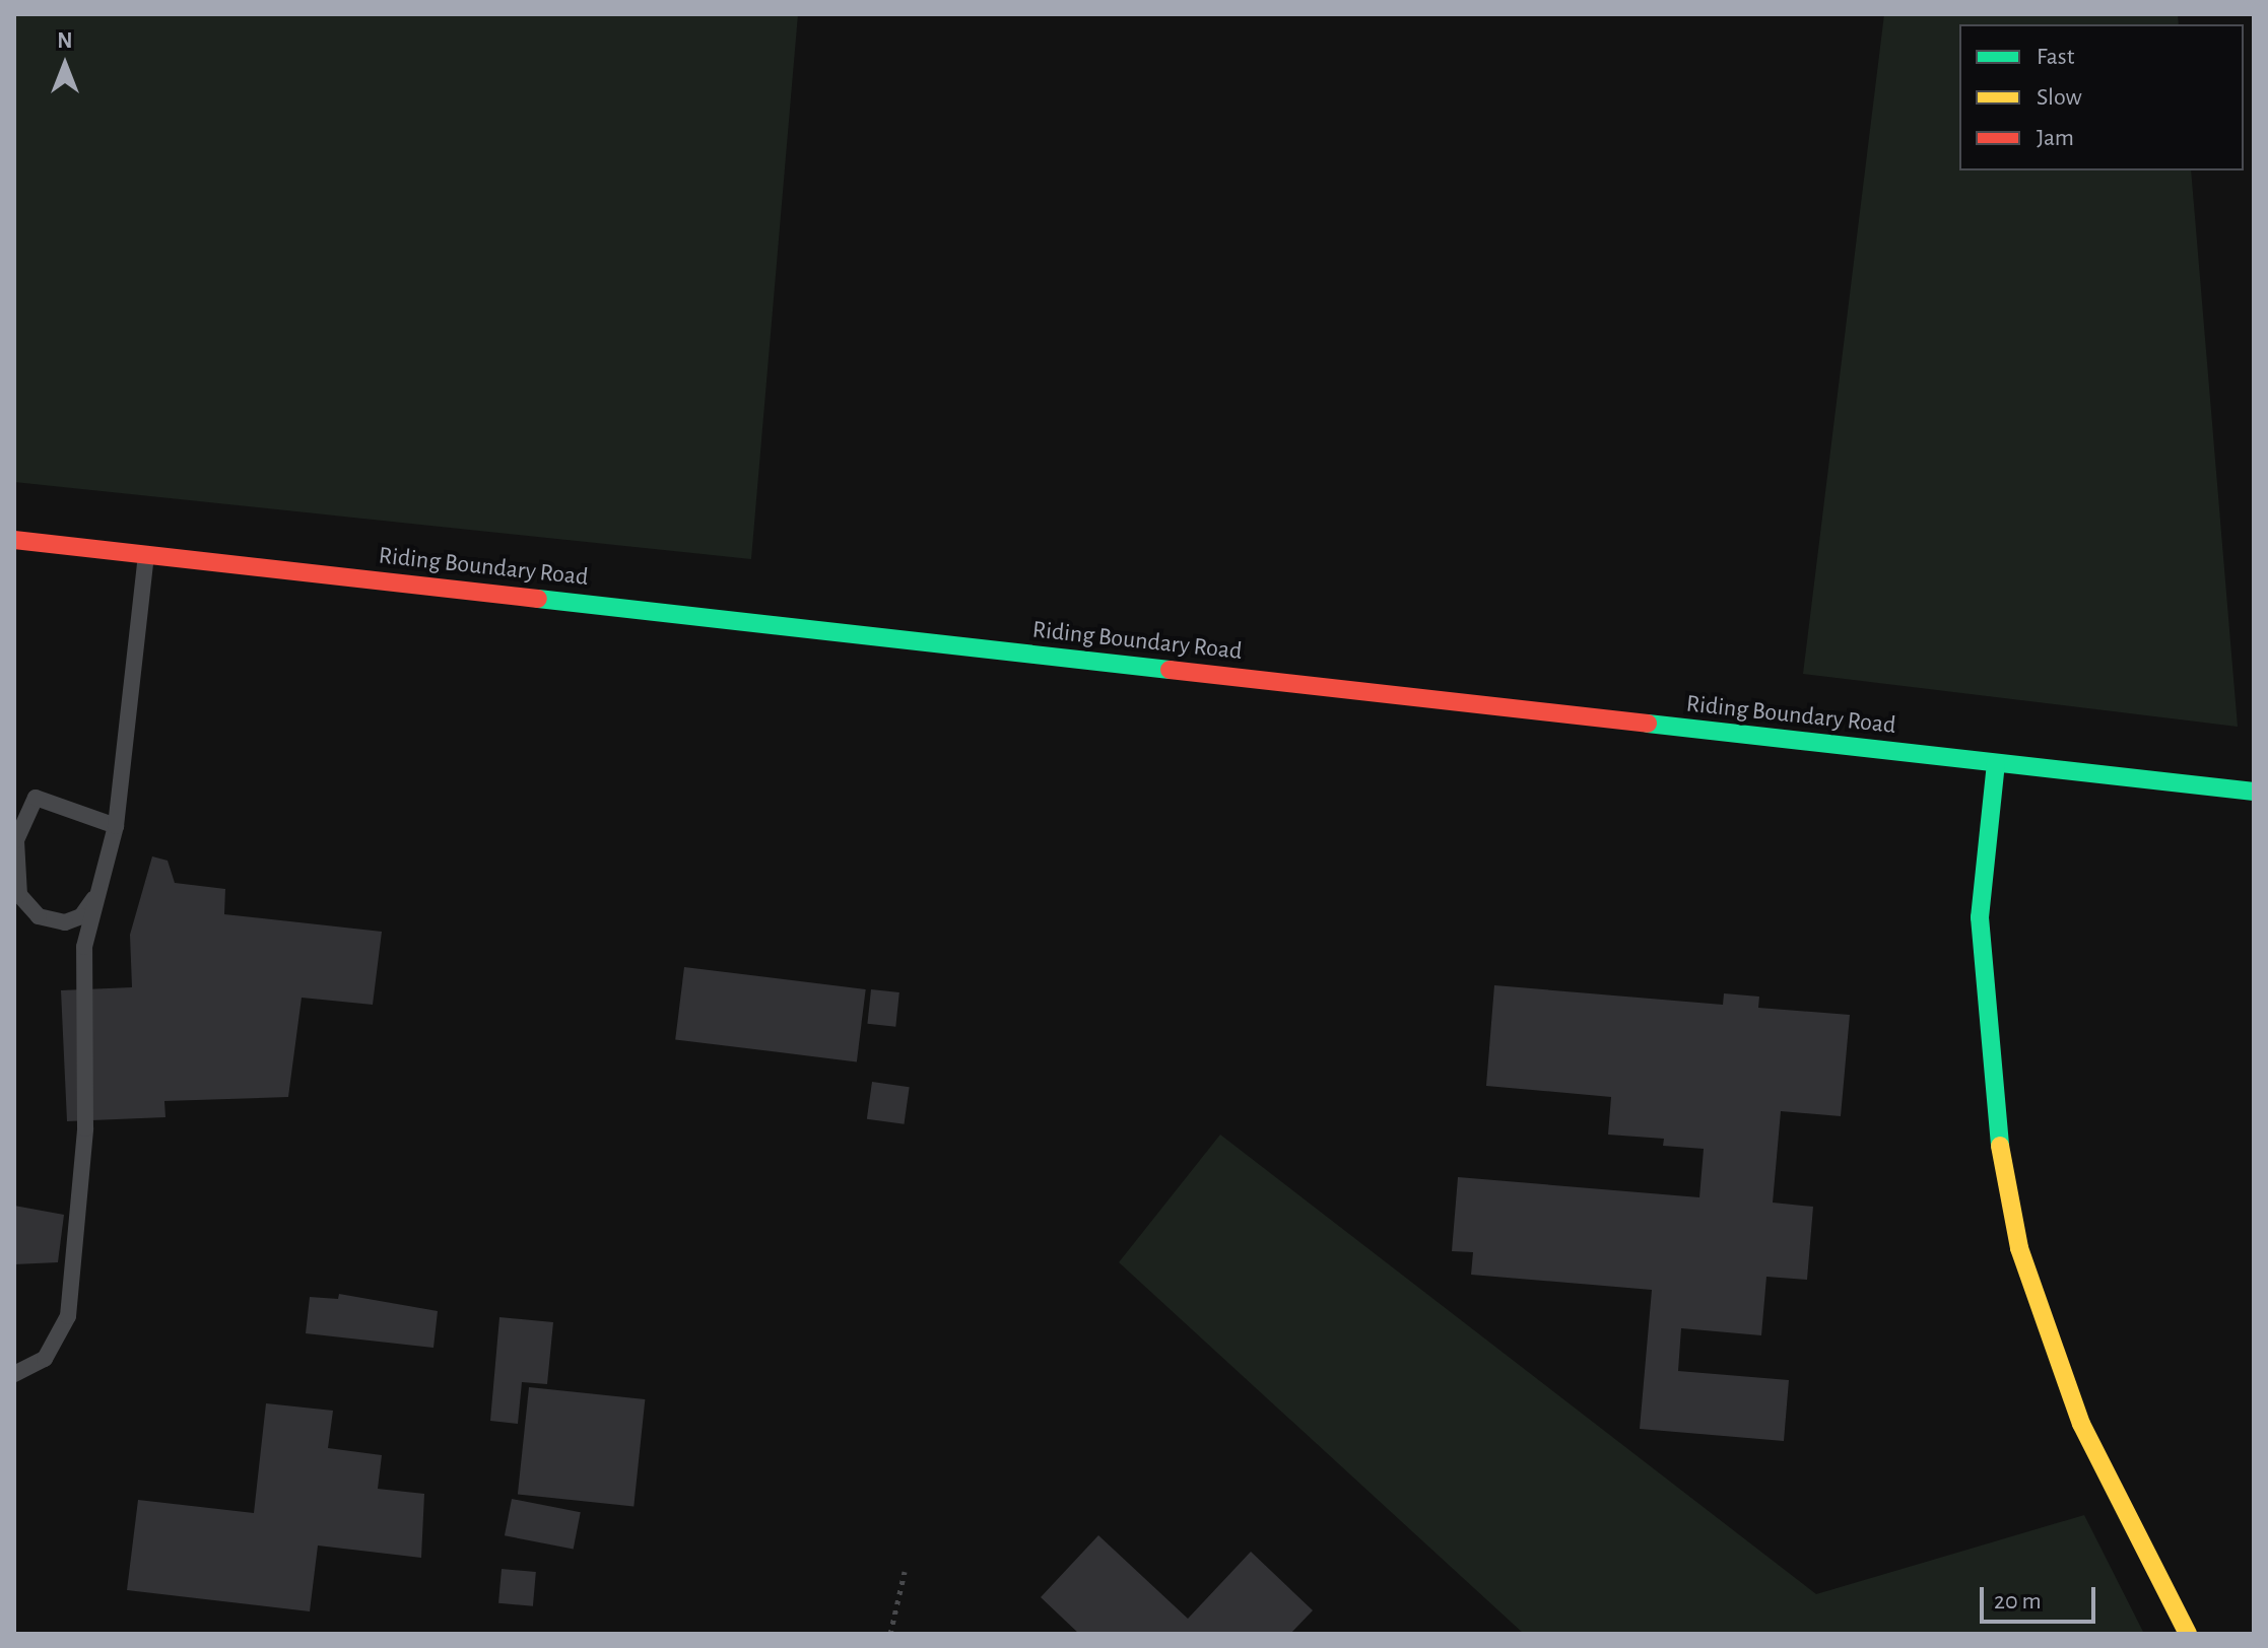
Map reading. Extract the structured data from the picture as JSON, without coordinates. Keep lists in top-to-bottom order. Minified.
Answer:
{"streets":{"street":["Riding Boundary Road"]},"legend":["Fast","Slow","Jam"],"scale_bar":"20 m","north":"top"}
